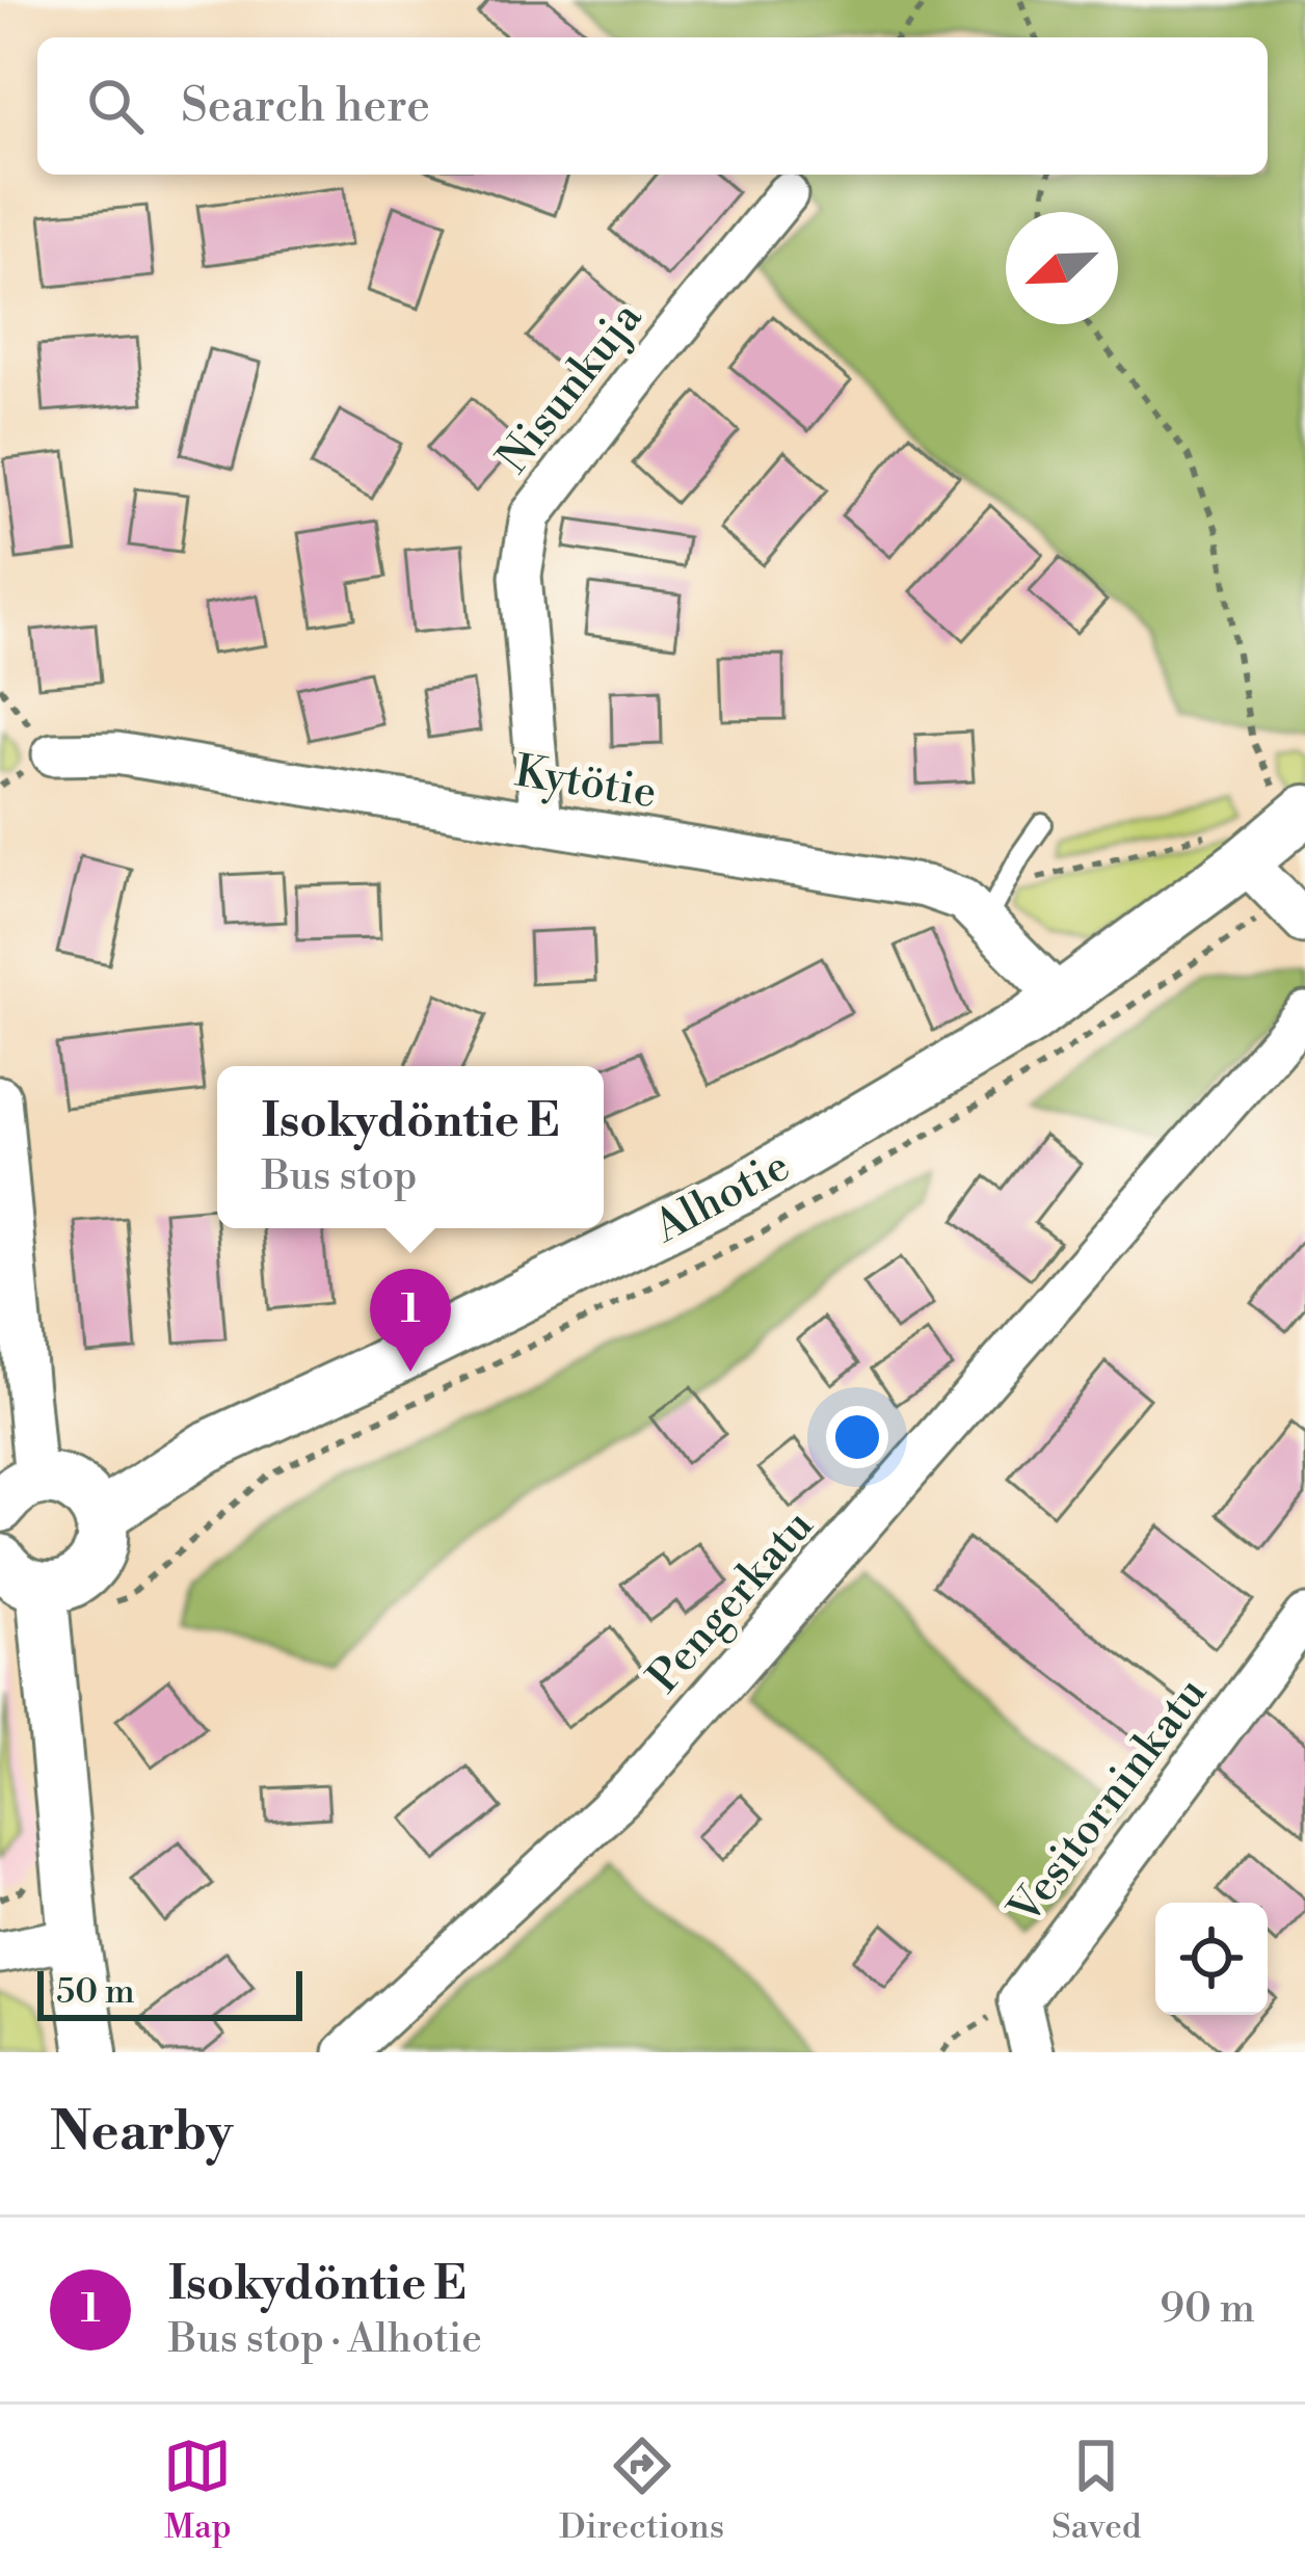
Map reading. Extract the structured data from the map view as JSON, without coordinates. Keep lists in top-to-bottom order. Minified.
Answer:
{"streets":{"street":["Nisunkuja","Kytötie","Alhotie","Pengerkatu","Vesitorninkatu"]},"crossings":[["Nisunkuja","Kytötie"],["Kytötie","Alhotie"]],"scale_bar":"50 m","north":"bottom left","page":{"search":"Search here","popup":["Isokydöntie E","Bus stop"],"pins":"1","scale":"50 m","heading":"Nearby","list":[{"mark":"1","name":"Isokydöntie E","note":"Bus stop · Alhotie","value":"90 m"}],"nav":["Map","Directions","Saved"]}}
